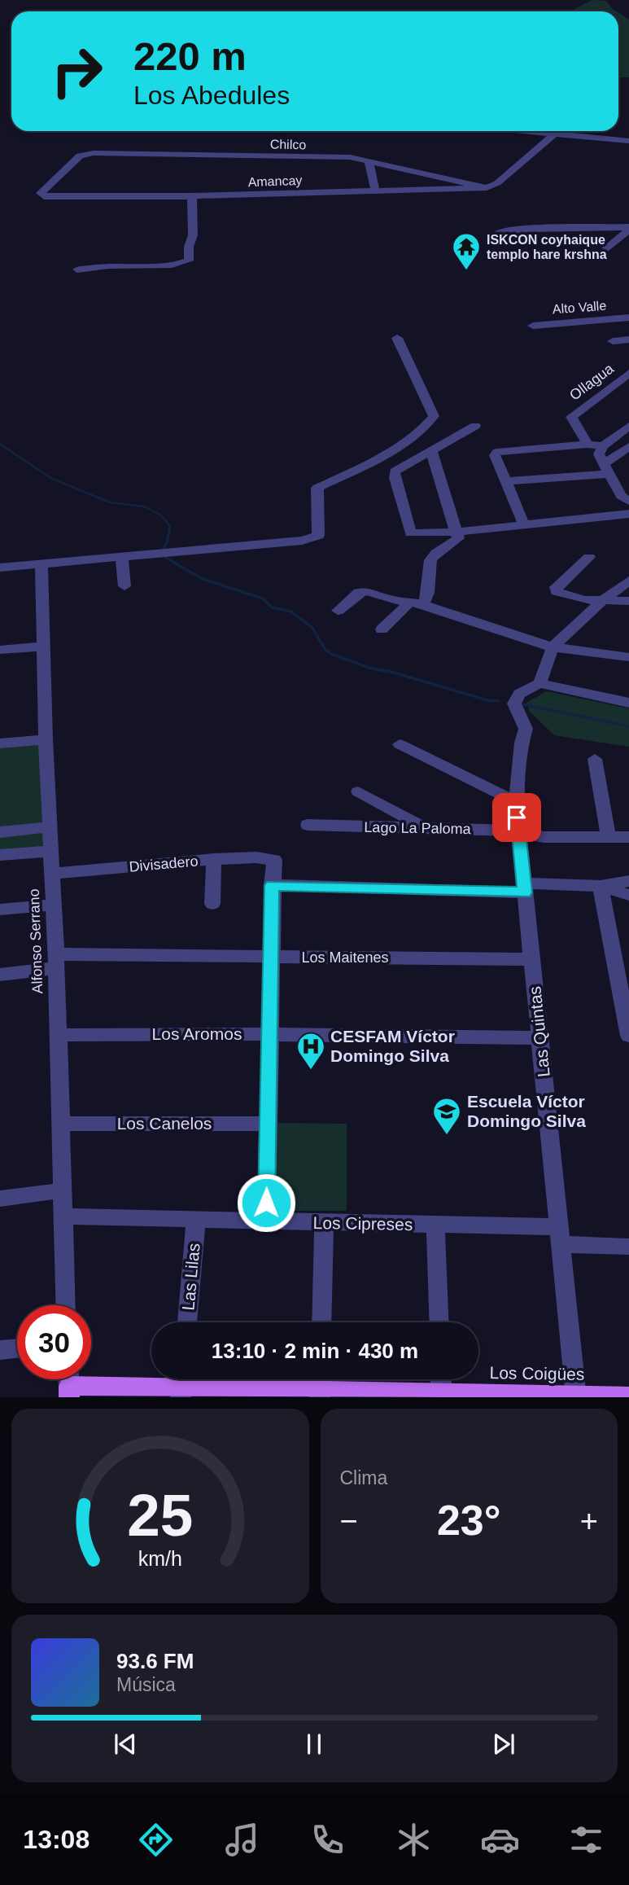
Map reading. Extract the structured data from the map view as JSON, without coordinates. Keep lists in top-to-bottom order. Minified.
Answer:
{"streets":{"main road":["Los Coigües"],"street":["Chilco","Amancay","Alto Valle","Ollagua","Lago La Paloma","Divisadero","Alfonso Serrano","Los Maitenes","Las Quintas","Los Aromos","Los Canelos","Los Cipreses","Las Lilas"]},"crossings":[["Chilco","Amancay"],["Lago La Paloma","Las Quintas"],["Divisadero","Alfonso Serrano"],["Alfonso Serrano","Los Maitenes"],["Alfonso Serrano","Los Aromos"],["Alfonso Serrano","Los Canelos"],["Alfonso Serrano","Los Cipreses"],["Los Maitenes","Las Quintas"],["Las Quintas","Los Aromos"],["Las Quintas","Los Cipreses"],["Las Quintas","Los Coigües"],["Los Cipreses","Las Lilas"]],"places":{"temple":["ISKCON coyhaique templo hare krshna"],"hospital":["CESFAM Víctor Domingo Silva"],"school or university":["Escuela Víctor Domingo Silva"]},"page":{"turn":["220 m","Los Abedules"],"limit":"30","trip":"13:10 · 2 min · 430 m","tile":"Clima","heat":["−","23°","+"],"song":["93.6 FM","Música"],"tabs":"13:08","gauge":["25","km/h"]}}
